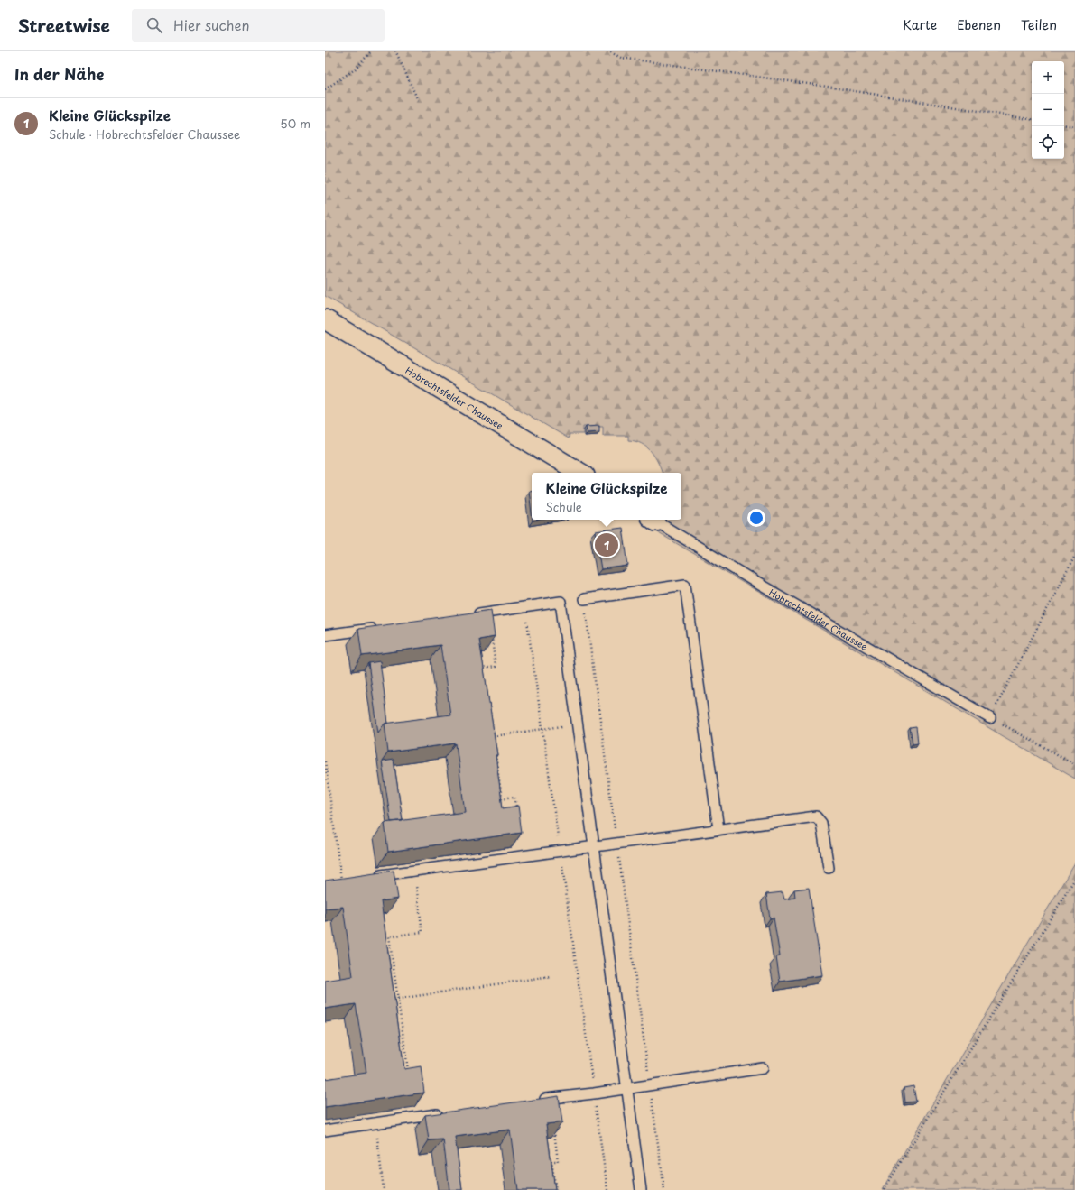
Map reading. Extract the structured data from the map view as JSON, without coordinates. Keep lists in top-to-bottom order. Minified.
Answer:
{"streets":{"street":["Hobrechtsfelder Chaussee"]},"page":{"header":"Streetwise","search":"Hier suchen","nav":["Karte","Ebenen","Teilen"],"heading":"In der Nähe","map_buttons":["+","−"],"list":[{"mark":"1","name":"Kleine Glückspilze","note":"Schule · Hobrechtsfelder Chaussee","value":"50 m"}],"popup":["Kleine Glückspilze","Schule"],"pins":"1"}}
